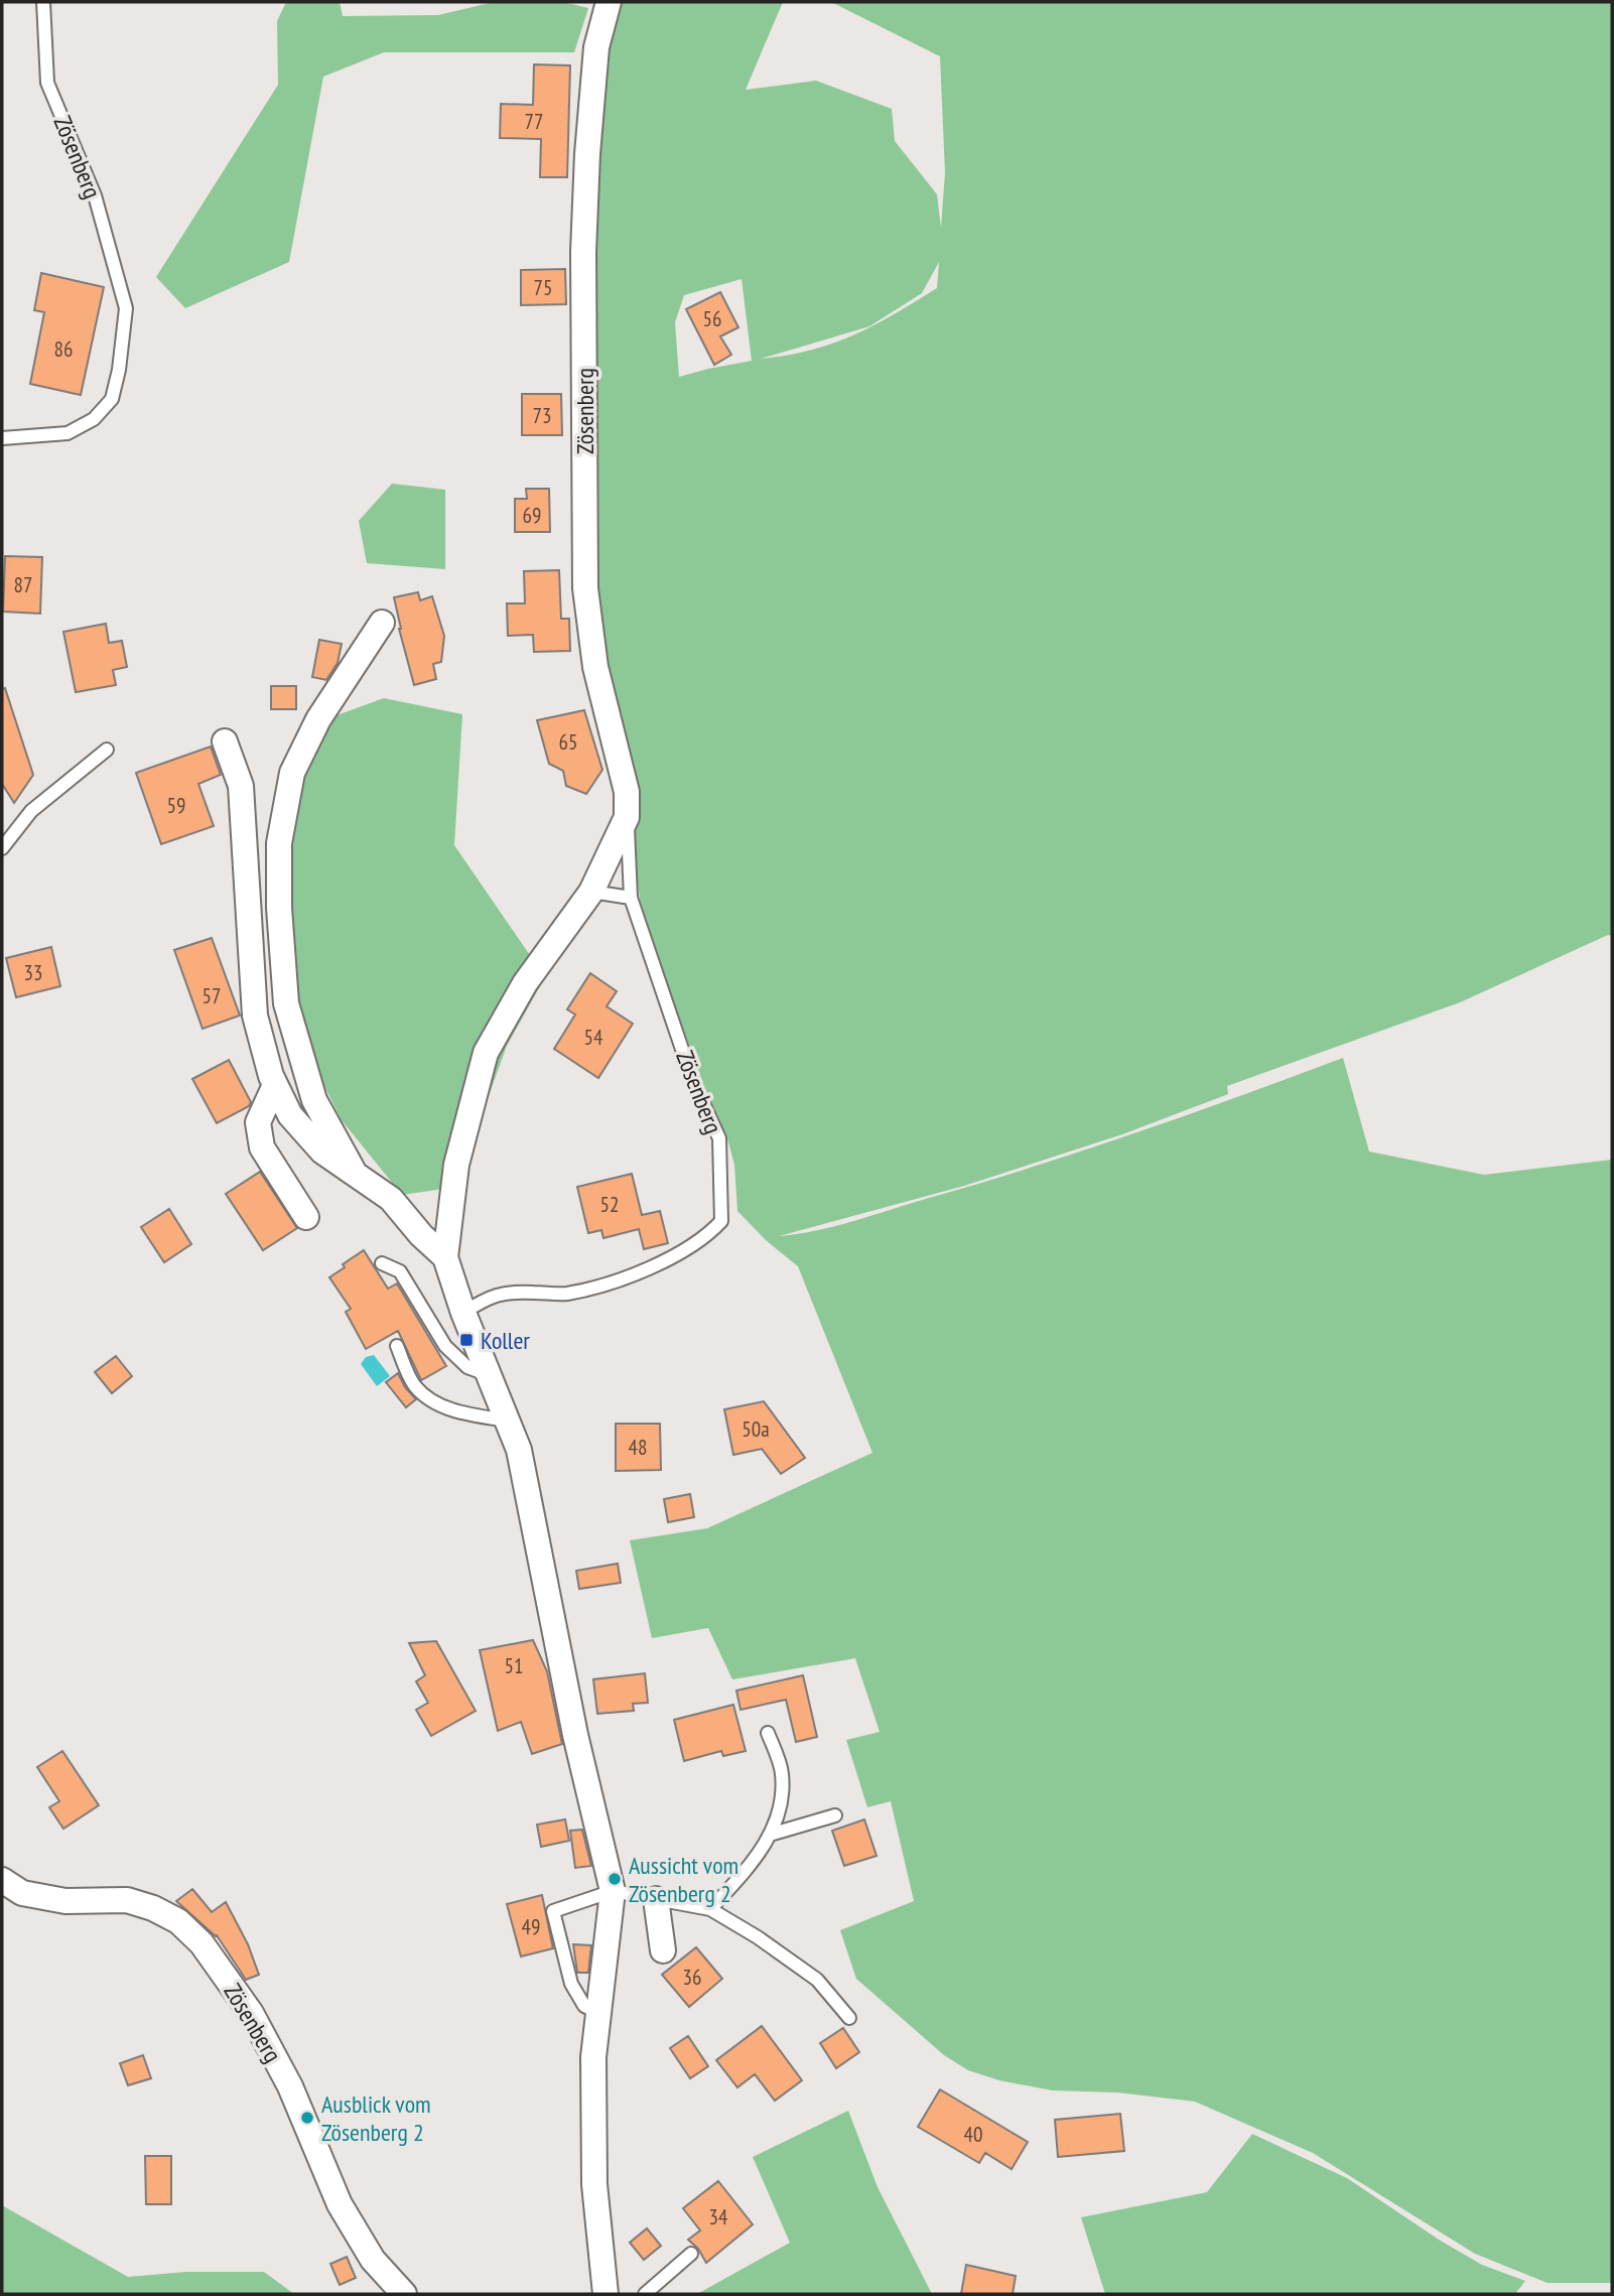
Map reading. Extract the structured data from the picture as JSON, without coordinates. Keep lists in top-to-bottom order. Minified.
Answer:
{"streets":{"street":["Zösenberg"]},"places":{"transit":["Koller"],"other":["Aussicht vom Zösenberg 2","Ausblick vom Zösenberg 2"]},"house_numbers":["77","75","56","86","73","69","87","65","59","33","57","54","52","50a","48","51","49","36","40","34"]}
